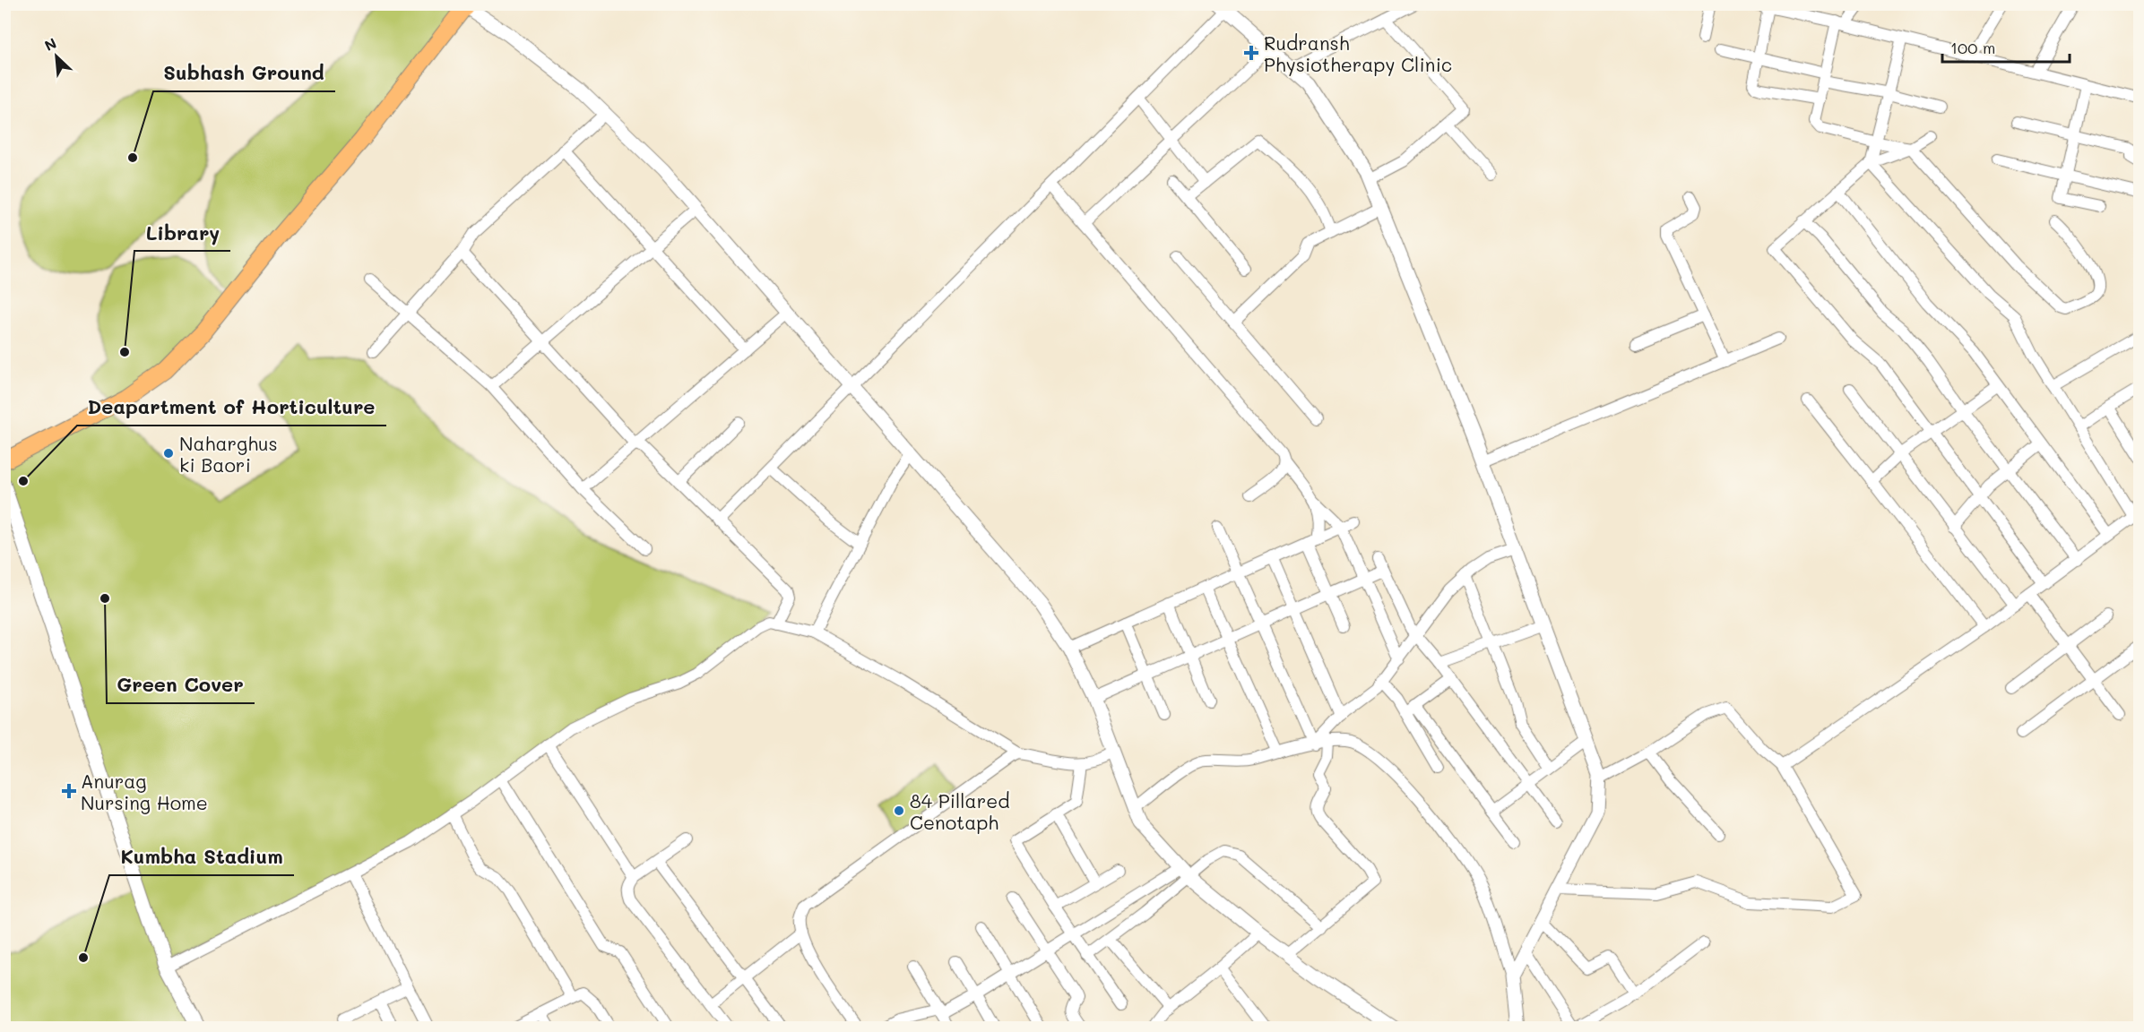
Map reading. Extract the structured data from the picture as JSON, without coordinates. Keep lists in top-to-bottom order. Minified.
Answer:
{"places":{"health":["Rudransh Physiotherapy Clinic","Anurag Nursing Home"],"other":["Subhash Ground","Library","Naharghus ki Baori","Deapartment of Horticulture","Green Cover","84 Pillared Cenotaph","Kumbha Stadium"]},"scale_bar":"100 m","north":"top left"}
